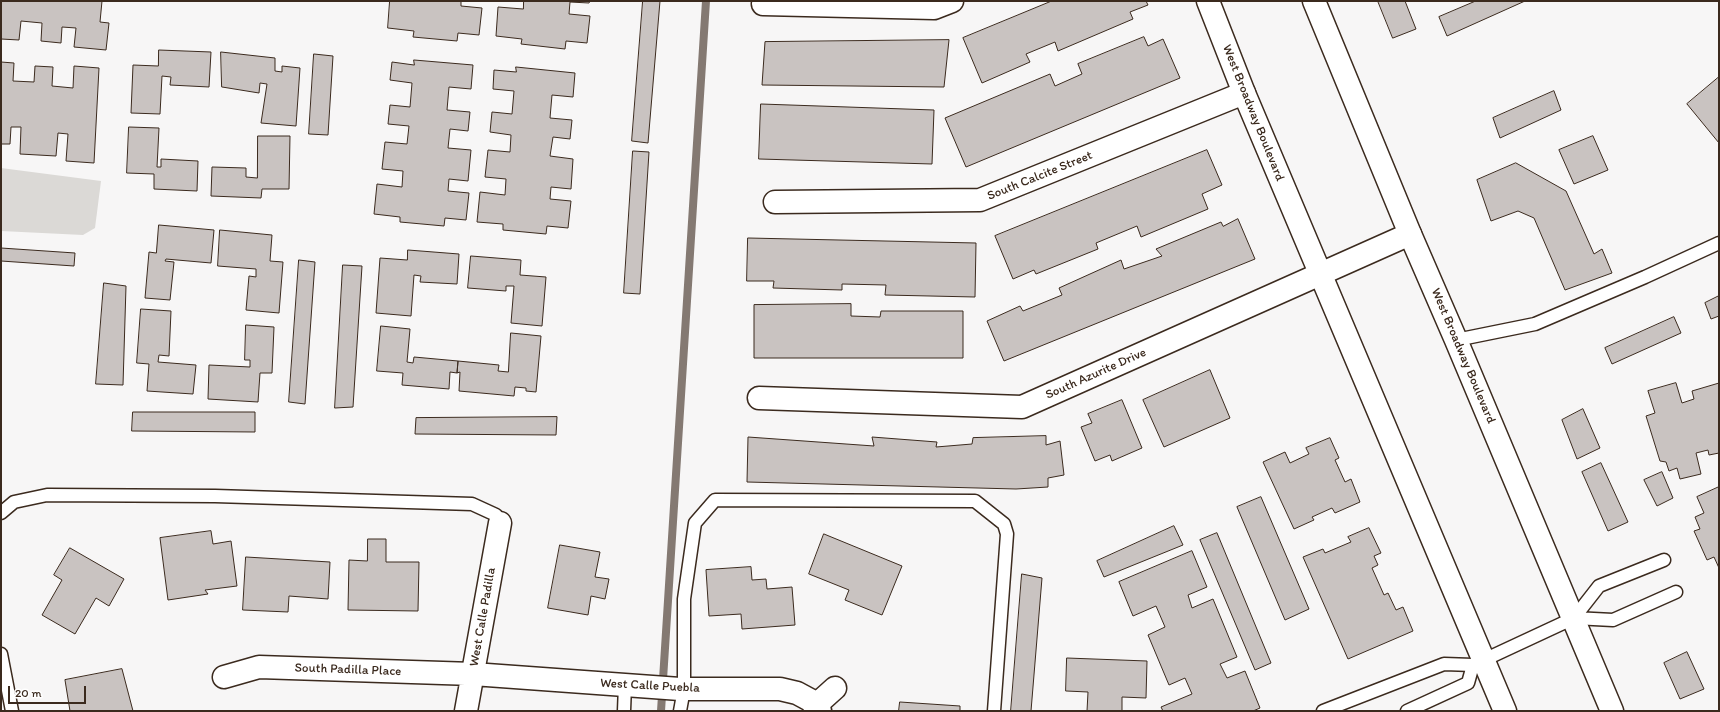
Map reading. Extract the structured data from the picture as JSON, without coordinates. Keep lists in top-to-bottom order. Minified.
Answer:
{"streets":{"street":["West Broadway Boulevard","South Calcite Street","South Azurite Drive","West Calle Padilla","South Padilla Place","West Calle Puebla"]},"crossings":[["West Broadway Boulevard","South Calcite Street"],["West Broadway Boulevard","South Azurite Drive"],["West Calle Padilla","South Padilla Place"],["West Calle Padilla","West Calle Puebla"],["South Padilla Place","West Calle Puebla"]],"scale_bar":"20 m"}
